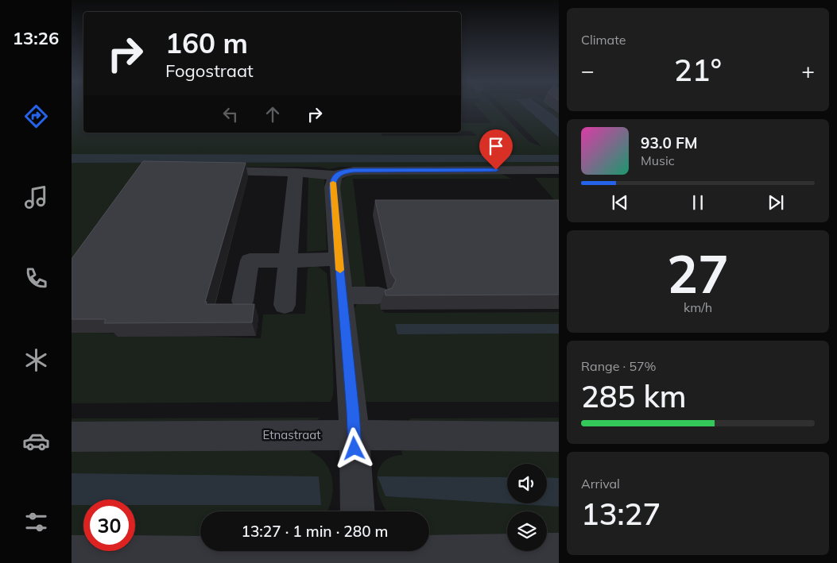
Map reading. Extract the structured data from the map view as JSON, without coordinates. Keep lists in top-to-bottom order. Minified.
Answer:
{"streets":{"street":["Etnastraat"]},"page":{"tabs":"13:26","tile":["Climate",["27","km/h"],["Range · 57%","285 km"],["Arrival","13:27"]],"turn":["160 m","Fogostraat"],"heat":["−","21°","+"],"song":["93.0 FM","Music"],"limit":"30","trip":"13:27 · 1 min · 280 m"}}
